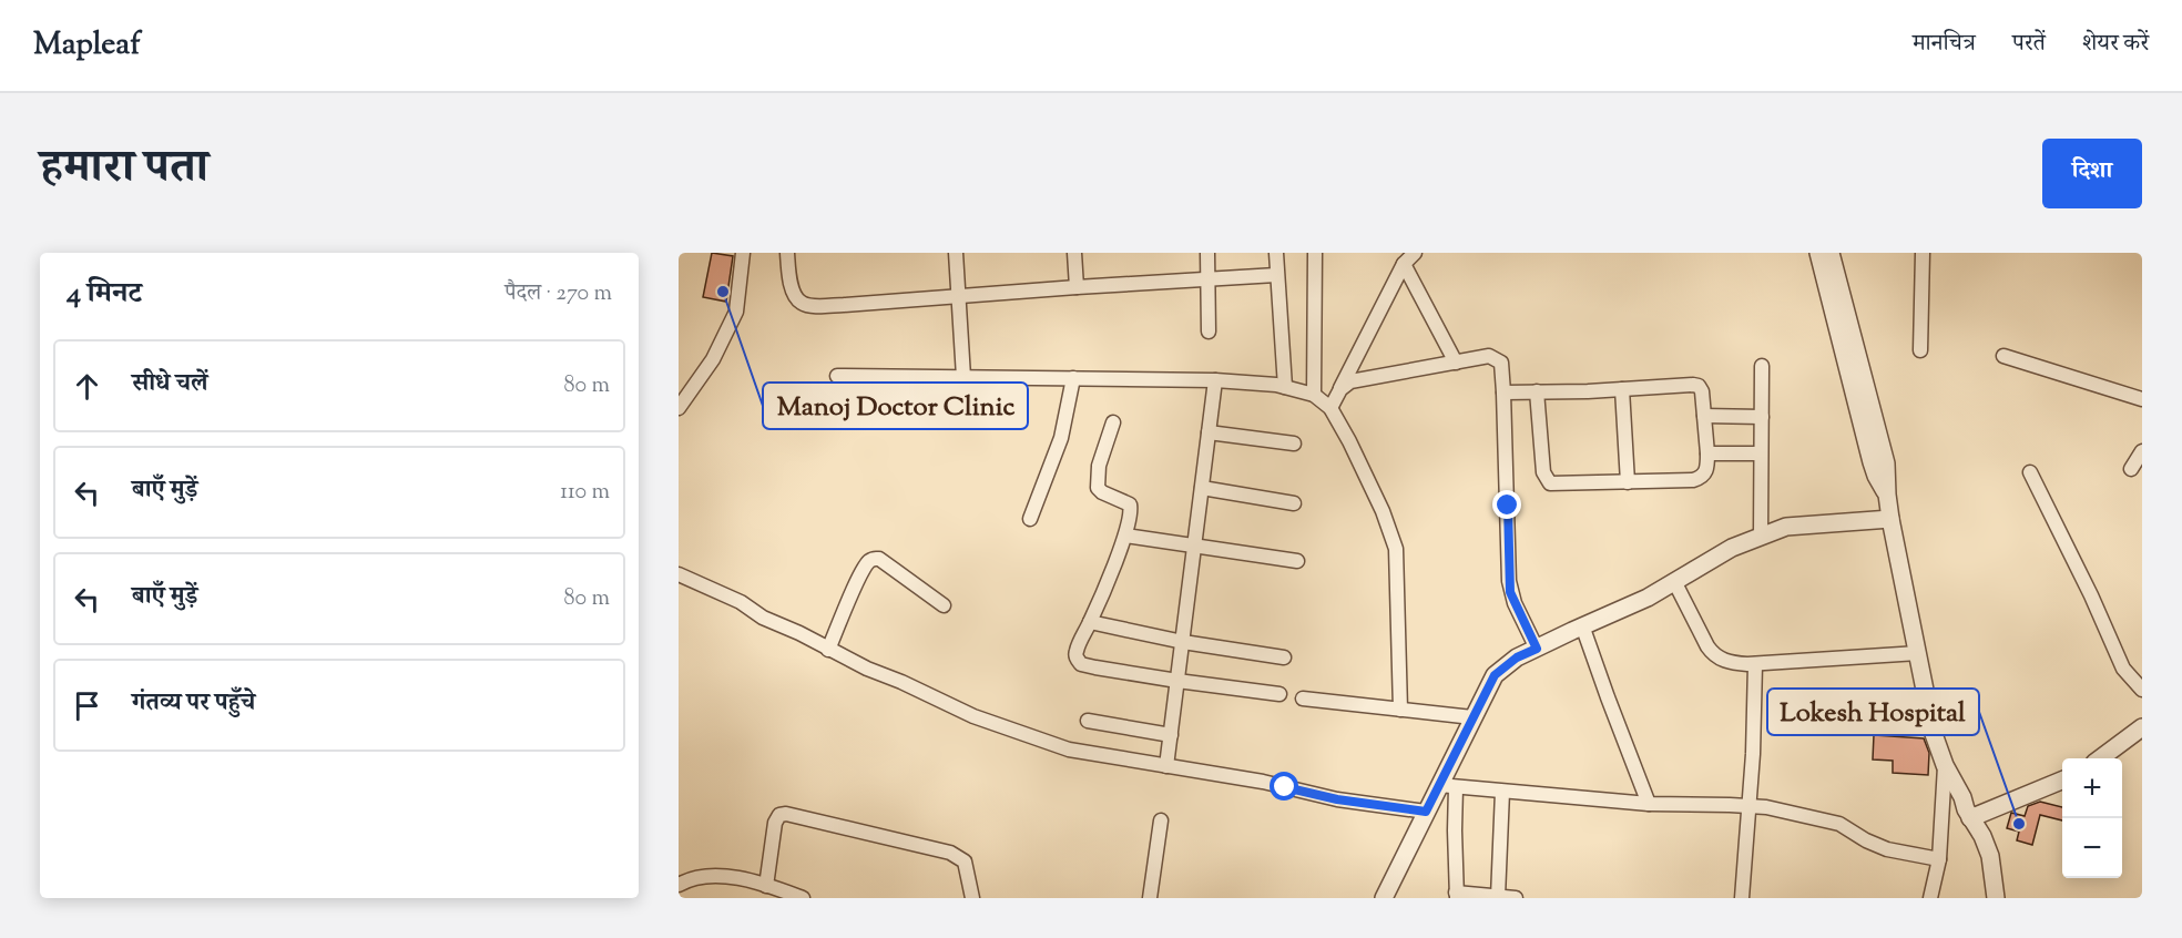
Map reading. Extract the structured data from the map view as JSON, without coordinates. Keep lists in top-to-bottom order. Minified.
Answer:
{"places":["Manoj Doctor Clinic","Lokesh Hospital"],"page":{"header":"Mapleaf","nav":["मानचित्र","परतें","शेयर करें"],"title":"हमारा पता","buttons":"दिशा","heading":["4 मिनट","पैदल · 270 m"],"list":[["सीधे चलें","80 m"],["बाएँ मुड़ें","110 m"],["बाएँ मुड़ें","80 m"],"गंतव्य पर पहुँचे"],"map_buttons":["+","−"]}}
